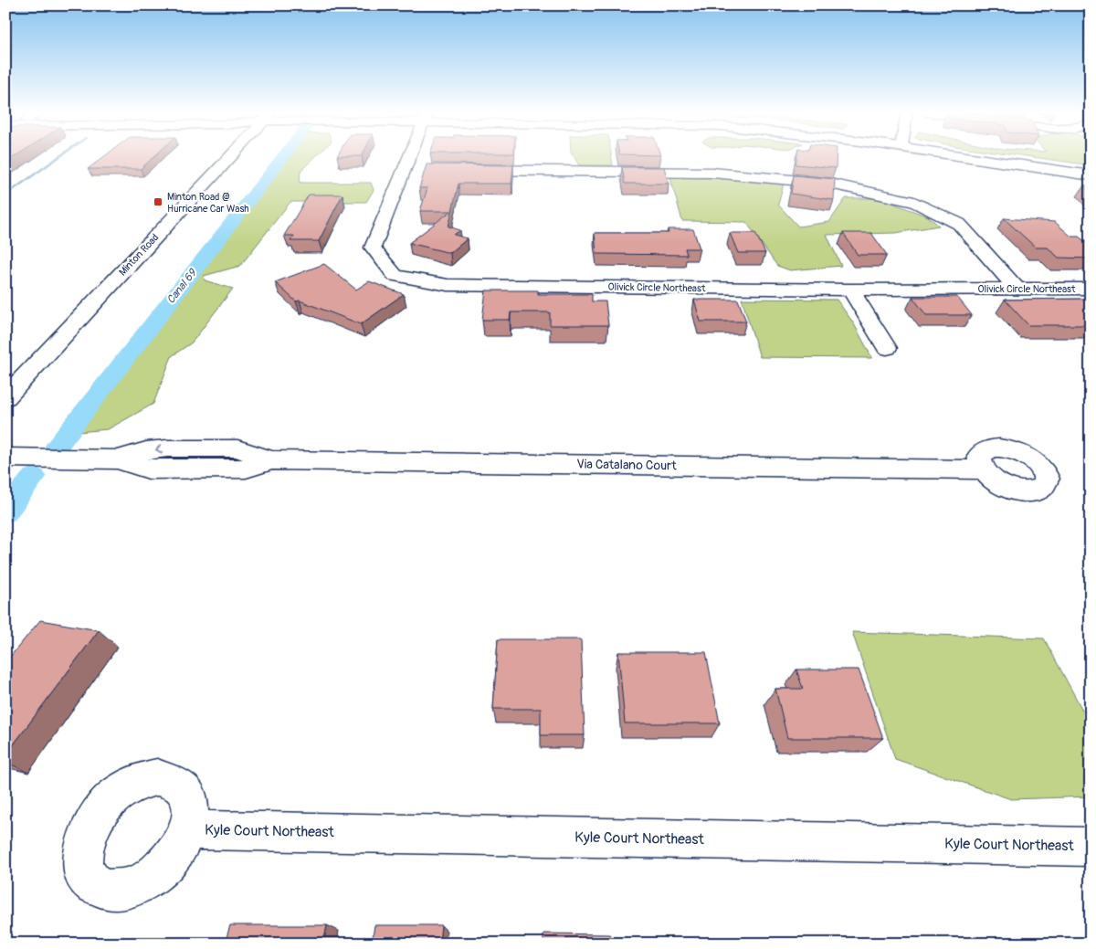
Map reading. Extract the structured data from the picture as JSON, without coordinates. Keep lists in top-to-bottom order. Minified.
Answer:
{"streets":{"street":["Minton Road","Olivick Circle Northeast","Via Catalano Court","Kyle Court Northeast"]},"water":["Canal 69"],"places":{"transit":["Minton Road @ Hurricane Car Wash"]}}
